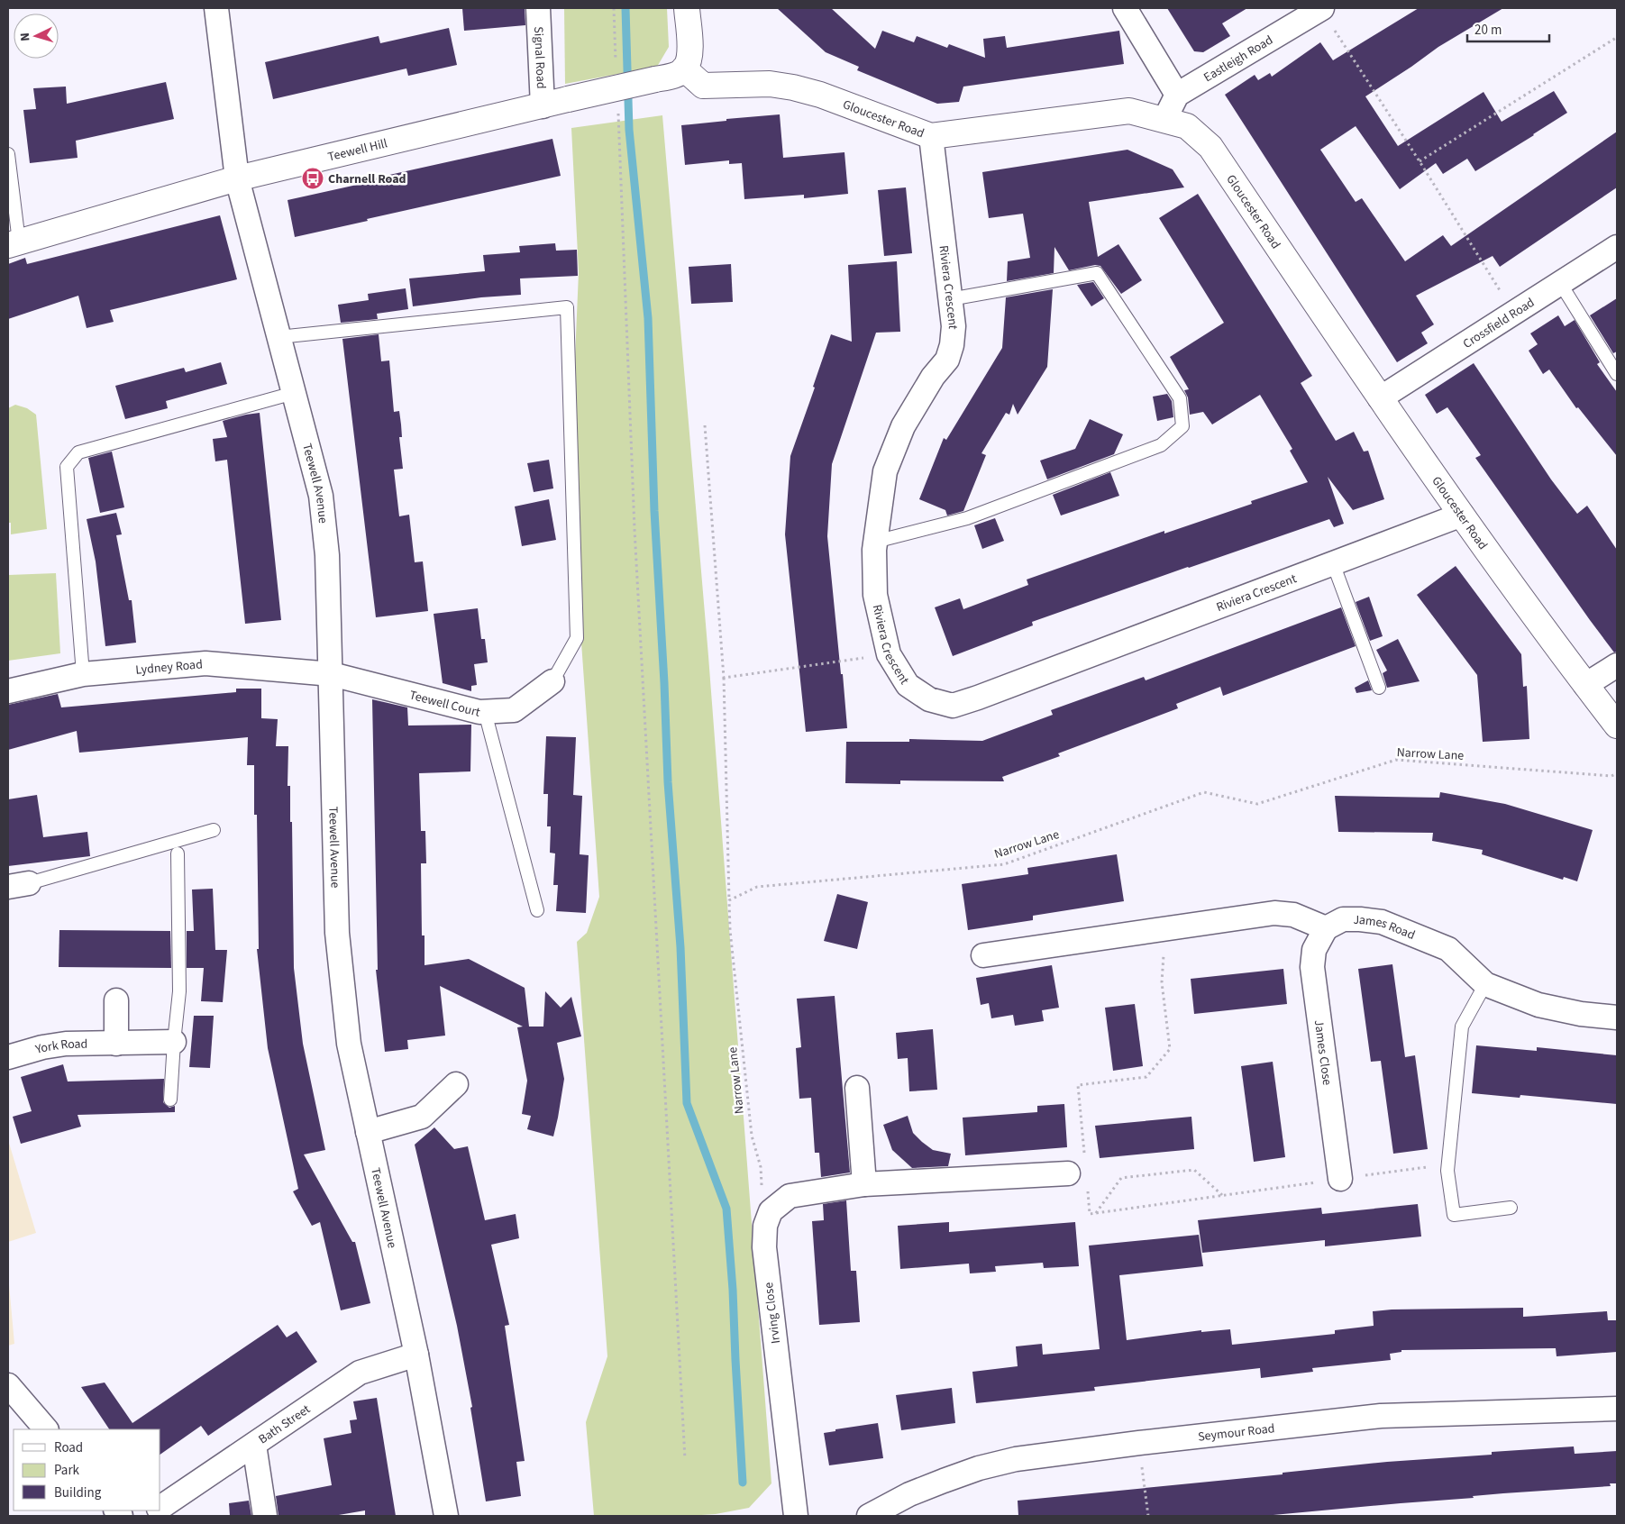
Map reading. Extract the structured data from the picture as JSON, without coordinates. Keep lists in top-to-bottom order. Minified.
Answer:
{"streets":{"street":["Signal Road","Eastleigh Road","Gloucester Road","Teewell Hill","Riviera Crescent","Crossfield Road","Teewell Avenue","Lydney Road","Teewell Court","James Road","York Road","James Close","Irving Close","Bath Street","Seymour Road"],"path":["Narrow Lane"]},"crossings":[["Signal Road","Teewell Hill"],["Gloucester Road","Teewell Hill"],["Gloucester Road","Riviera Crescent"],["Gloucester Road","Crossfield Road"],["Teewell Hill","Teewell Avenue"],["Teewell Avenue","Lydney Road"],["Teewell Avenue","Teewell Court"],["Teewell Avenue","Bath Street"],["Lydney Road","Teewell Court"],["Narrow Lane","Irving Close"],["James Road","James Close"]],"places":{"bus stop":["Charnell Road"]},"legend":["Road","Park","Building"],"scale_bar":"20 m","north":"left"}
